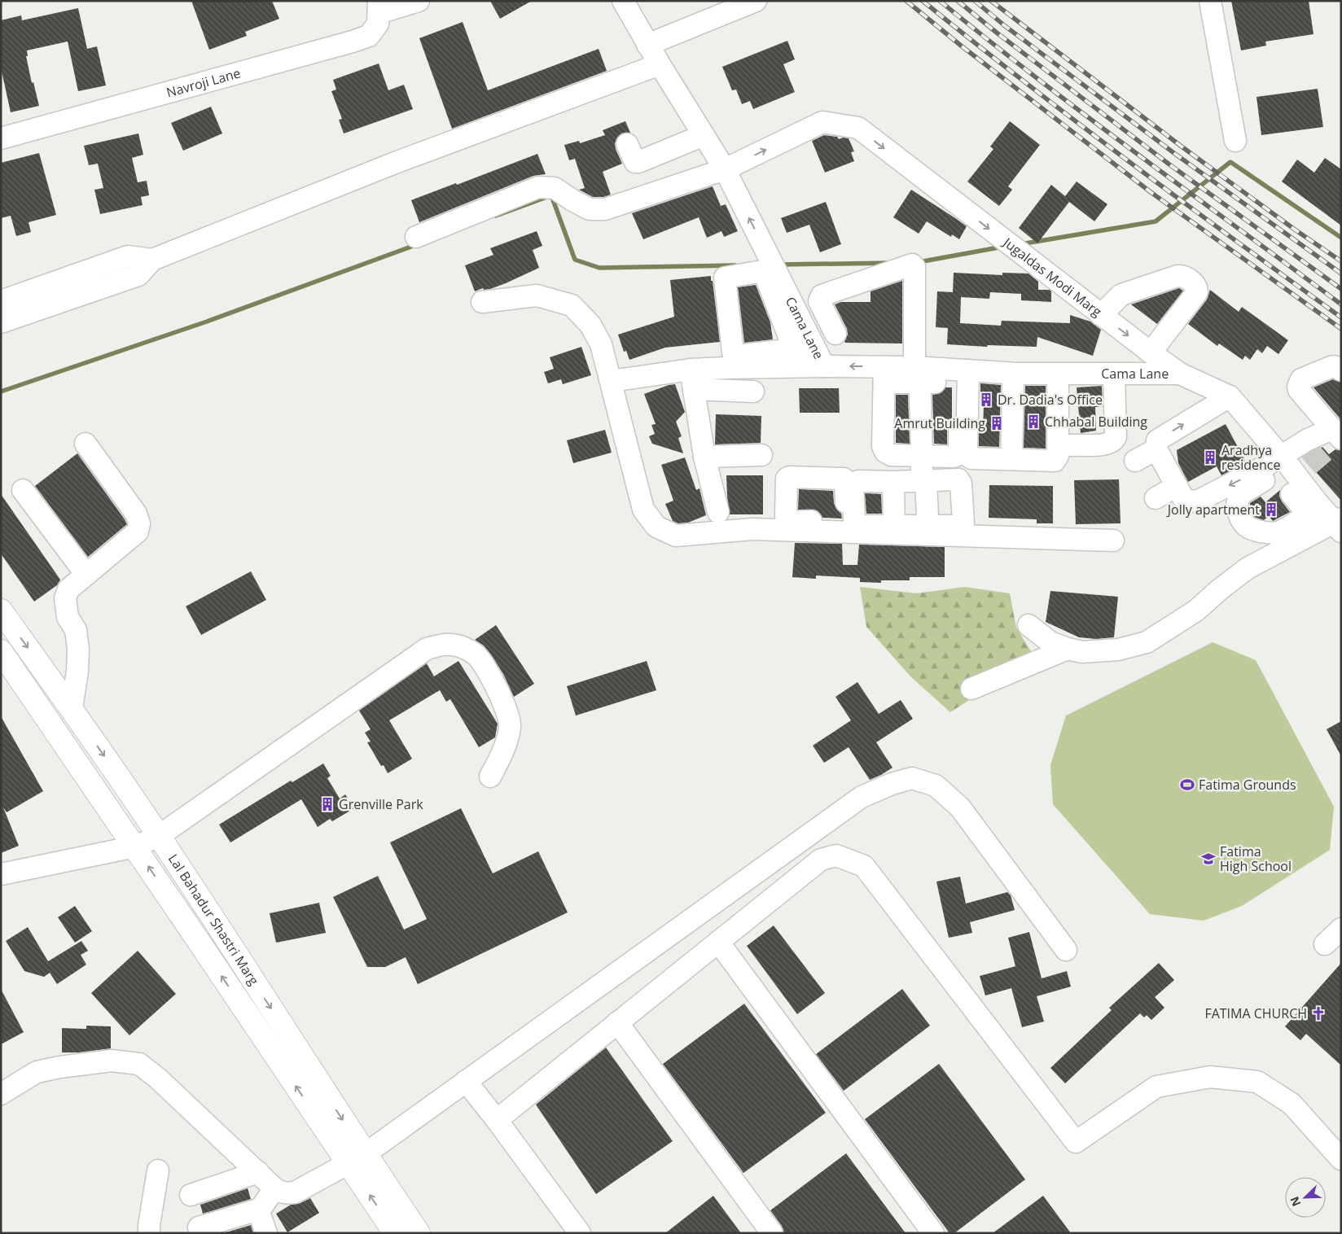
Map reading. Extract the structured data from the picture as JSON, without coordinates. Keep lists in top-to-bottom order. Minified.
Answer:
{"streets":{"main road":["Lal Bahadur Shastri Marg"],"street":["Navroji Lane","Jugaldas Modi Marg","Cama Lane"]},"crossings":[["Jugaldas Modi Marg","Cama Lane"]],"one_way":["Jugaldas Modi Marg"],"places":{"building":["Dr. Dadia's Office","Chhabal Building","Amrut Building","Aradhya residence","Jolly apartment","Grenville Park"],"sports":["Fatima Grounds"],"school or university":["Fatima High School"],"church":["FATIMA CHURCH"]},"north":"bottom left"}
